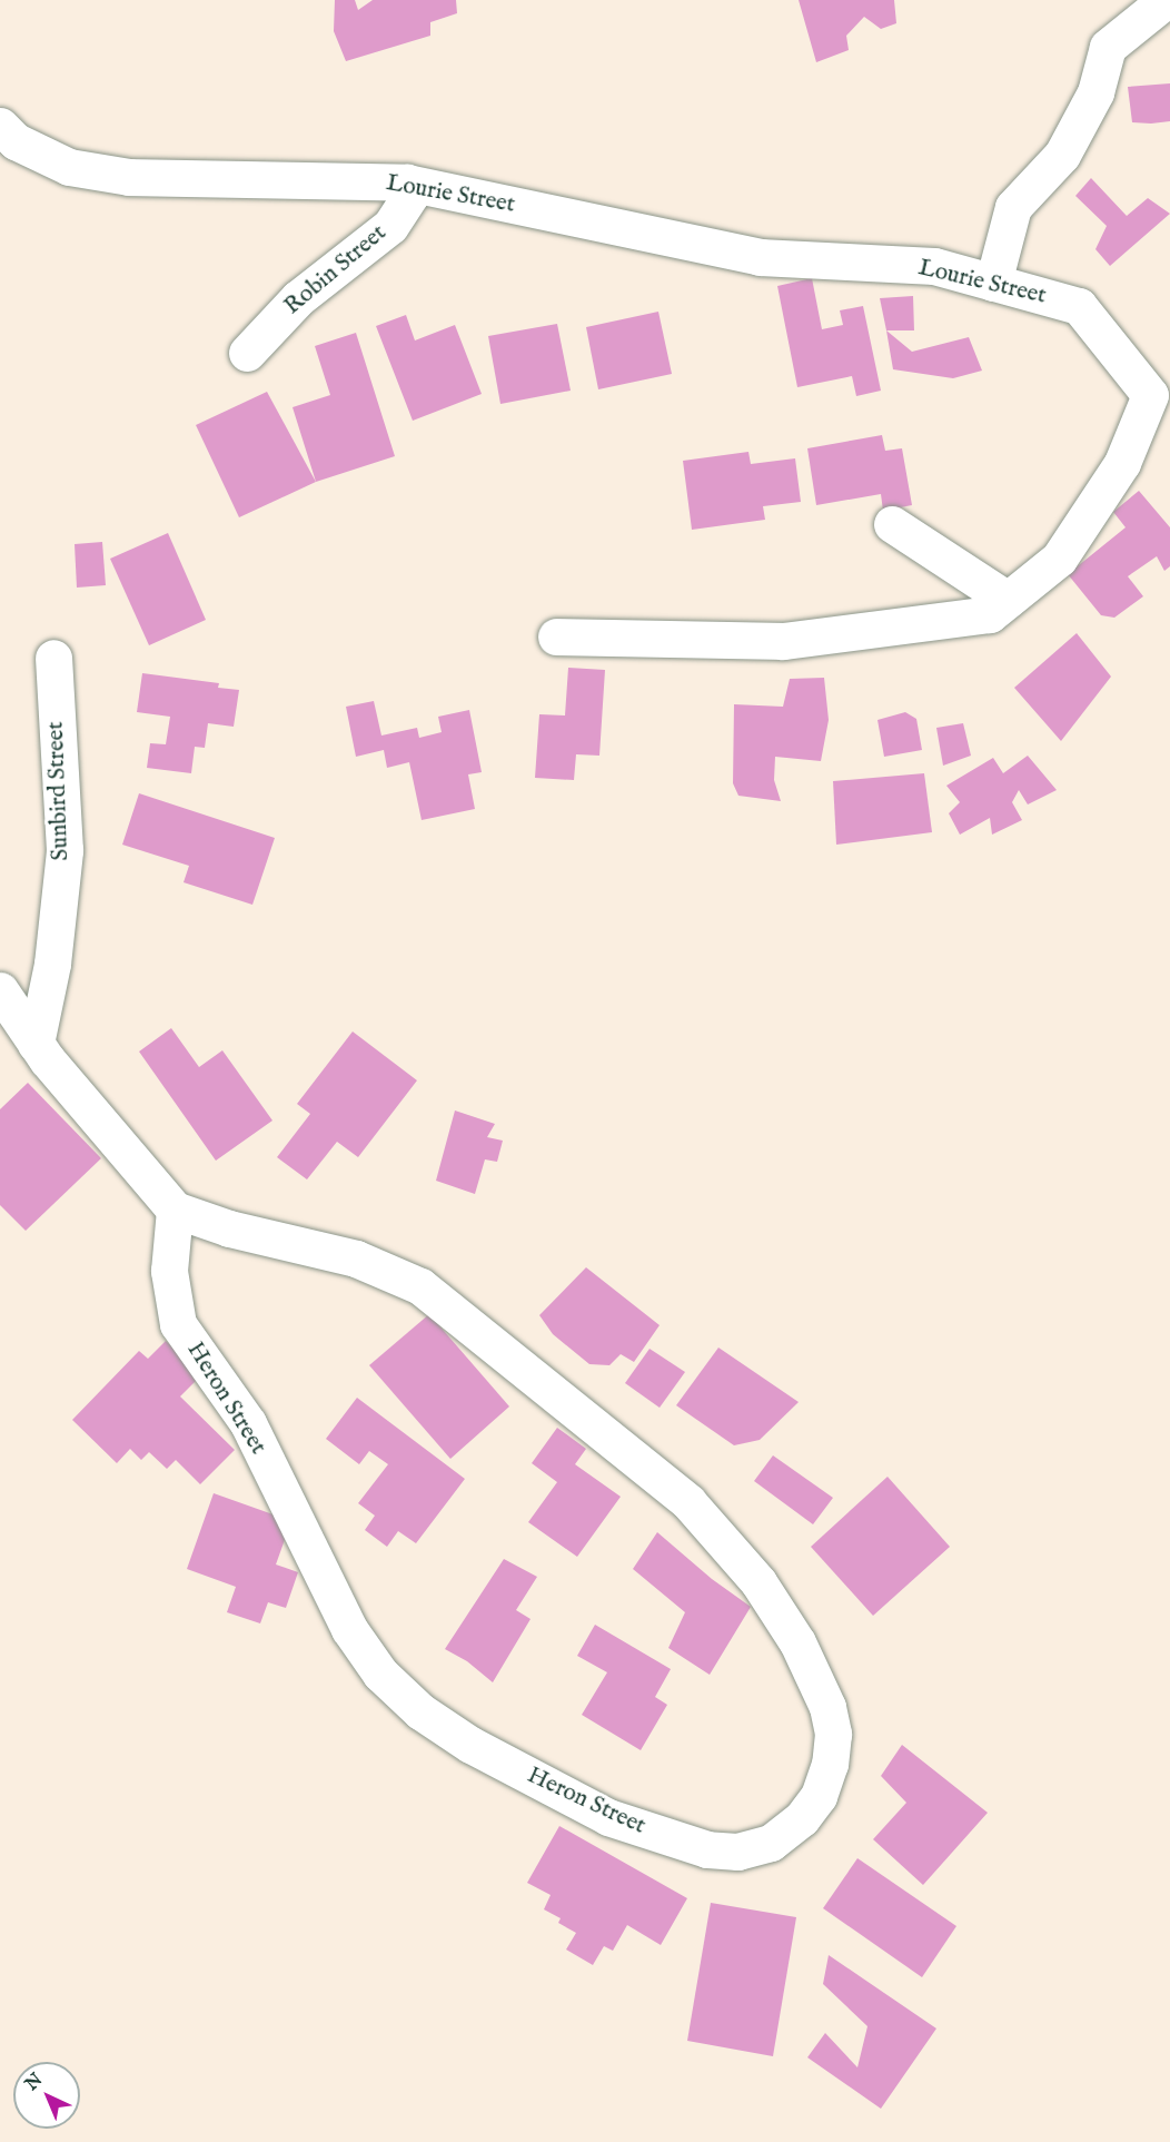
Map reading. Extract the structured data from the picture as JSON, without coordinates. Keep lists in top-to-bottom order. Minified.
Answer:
{"streets":{"street":["Lourie Street","Robin Street","Sunbird Street","Heron Street"]},"crossings":[["Lourie Street","Robin Street"]],"north":"top left"}
